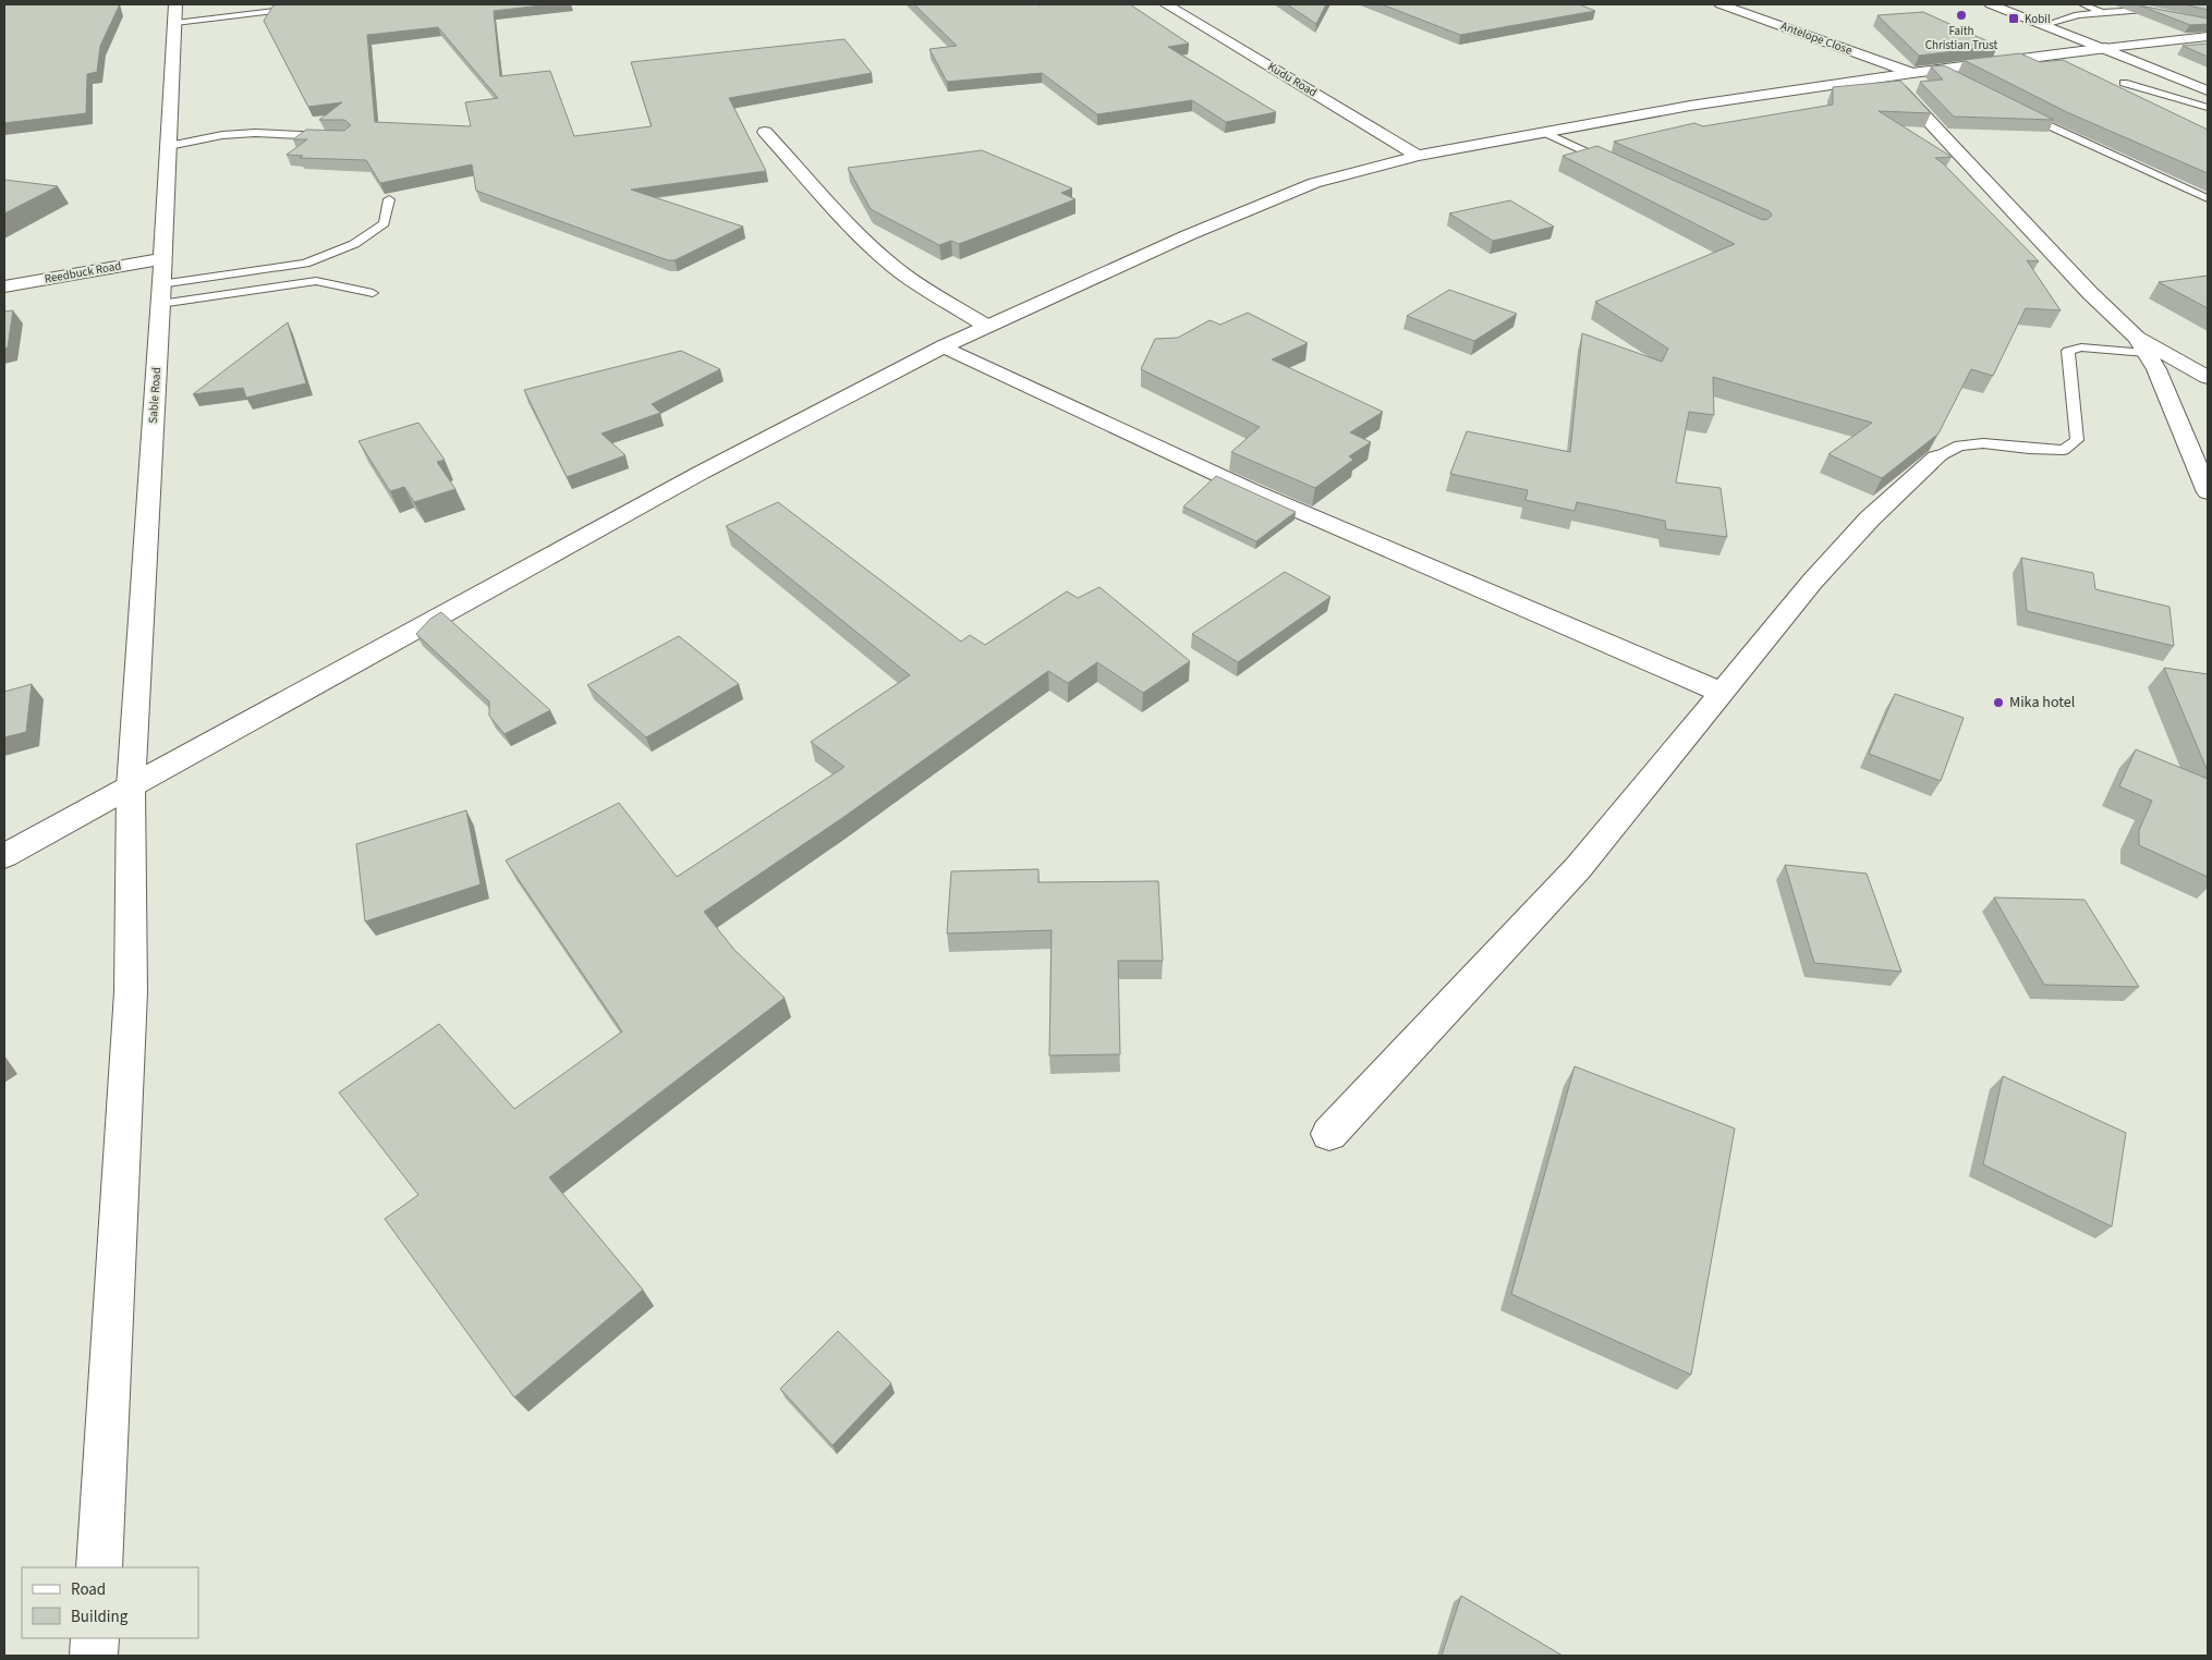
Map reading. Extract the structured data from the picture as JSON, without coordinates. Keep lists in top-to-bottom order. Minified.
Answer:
{"streets":{"street":["Antelope Close","Kudu Road","Reedbuck Road","Sable Road"]},"crossings":[["Reedbuck Road","Sable Road"]],"places":{"other":["Faith Christian Trust","Mika hotel"],"transit":["Kobil"]},"legend":["Road","Building"]}
